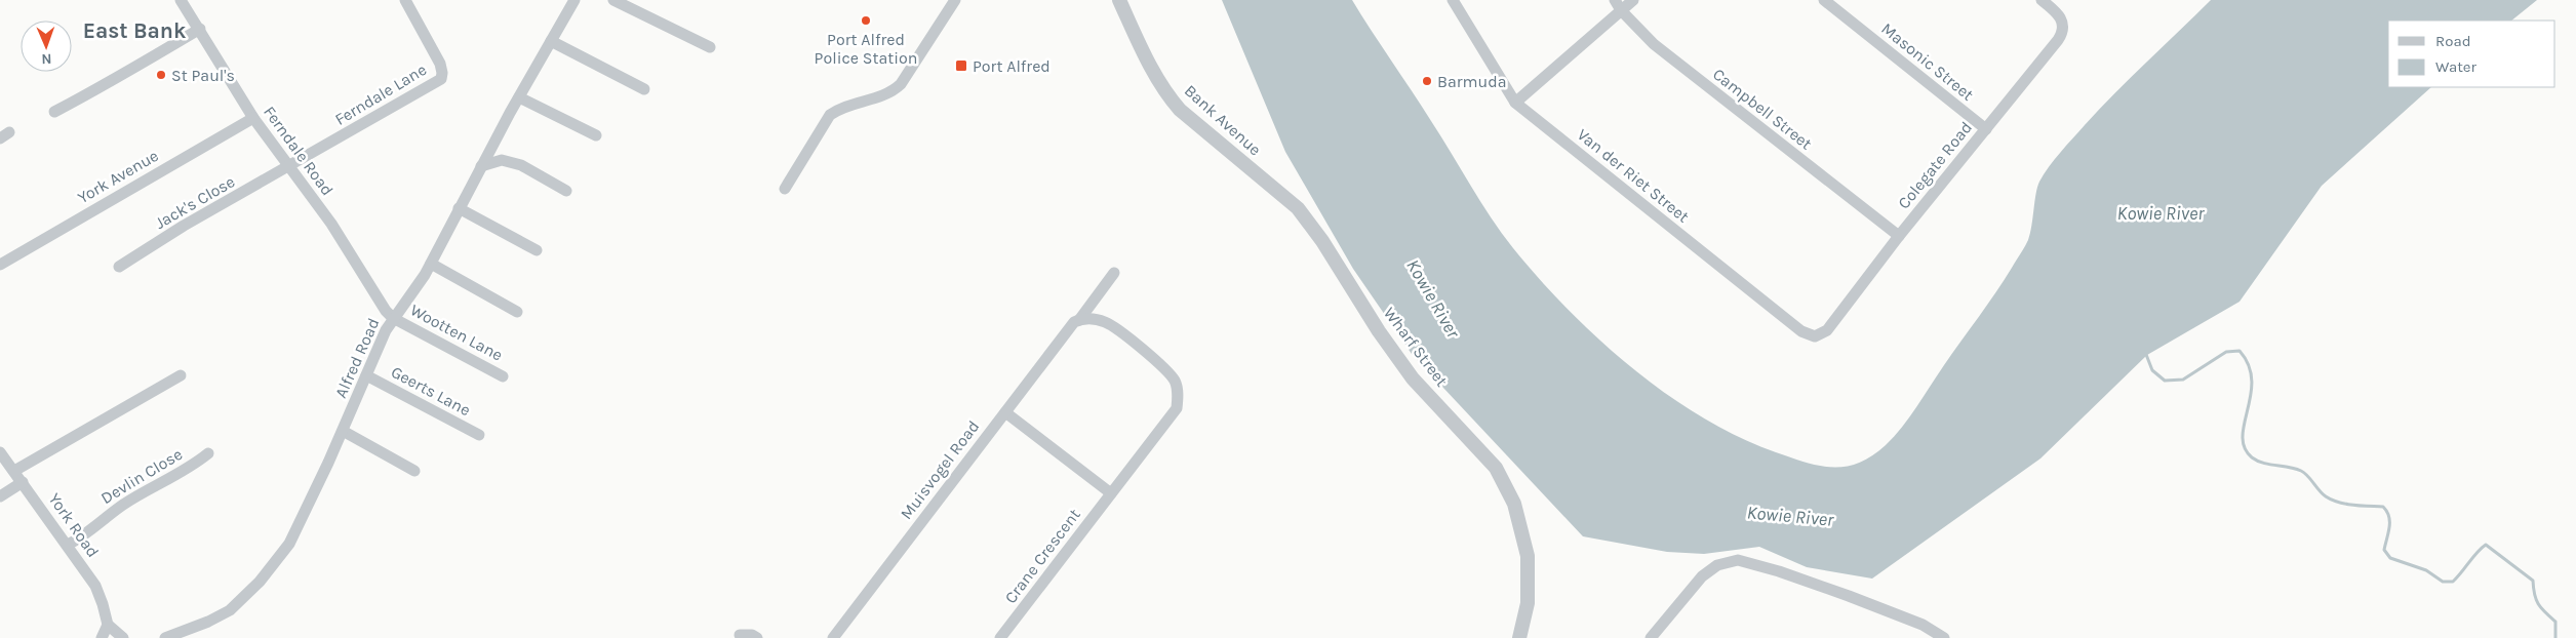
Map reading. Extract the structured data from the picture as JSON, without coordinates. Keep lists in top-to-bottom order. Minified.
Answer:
{"streets":{"street":["Masonic Street","Ferndale Lane","Campbell Street","Bank Avenue","Ferndale Road","Colegate Road","Van der Riet Street","York Avenue","Jack's Close","Wootten Lane","Wharf Street","Alfred Road","Geerts Lane","Muisvogel Road","Devlin Close","York Road","Crane Crescent"]},"crossings":[["Masonic Street","Colegate Road"],["Ferndale Lane","Ferndale Road"],["Ferndale Lane","Jack's Close"],["Campbell Street","Colegate Road"],["Bank Avenue","Wharf Street"],["Ferndale Road","York Avenue"],["Ferndale Road","Jack's Close"],["Ferndale Road","Wootten Lane"],["Ferndale Road","Alfred Road"],["Colegate Road","Van der Riet Street"],["Wootten Lane","Alfred Road"],["Alfred Road","Geerts Lane"],["Muisvogel Road","Crane Crescent"],["Devlin Close","York Road"]],"districts":["East Bank"],"water":["Kowie River"],"places":{"other":["Port Alfred Police Station","St Paul's","Barmuda"],"transit":["Port Alfred"]},"legend":["Road","Water"],"north":"bottom"}
